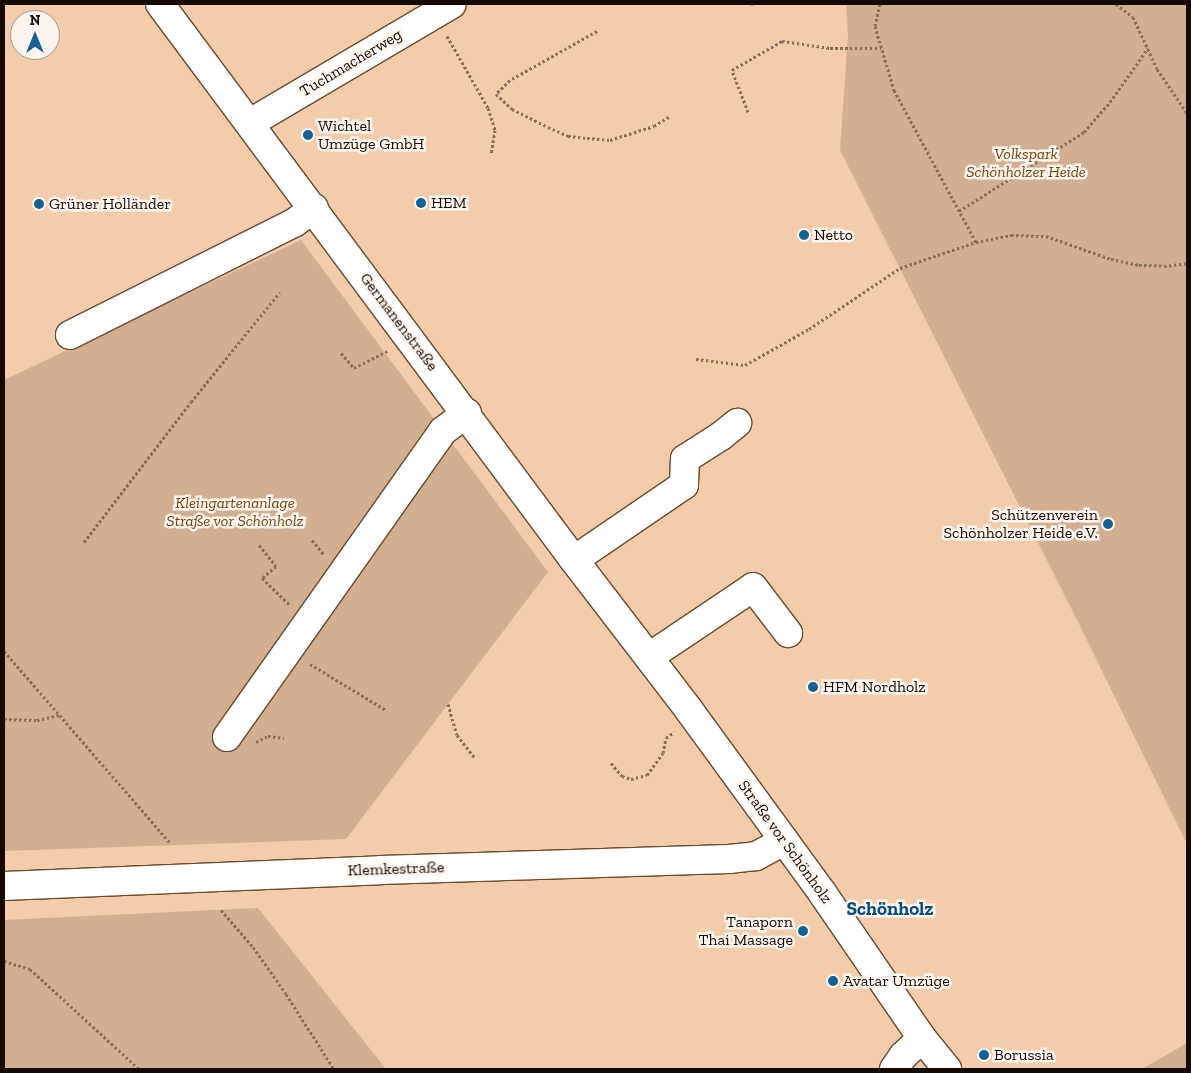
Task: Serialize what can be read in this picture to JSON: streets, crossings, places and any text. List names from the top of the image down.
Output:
{
  "streets": {
    "main road": [
      "Tuchmacherweg",
      "Germanenstraße",
      "Straße vor Schönholz",
      "Klemkestraße"
    ]
  },
  "crossings": [
    ["Tuchmacherweg", "Germanenstraße"],
    ["Germanenstraße", "Straße vor Schönholz"],
    ["Straße vor Schönholz", "Klemkestraße"]
  ],
  "districts": ["Schönholz"],
  "parks": ["Volkspark Schönholzer Heide", "Kleingartenanlage Straße vor Schönholz"],
  "places": [
    "Wichtel Umzüge GmbH",
    "HEM",
    "Grüner Holländer",
    "Netto",
    "Schützenverein Schönholzer Heide e.V.",
    "HFM Nordholz",
    "Tanaporn Thai Massage",
    "Avatar Umzüge",
    "Borussia"
  ],
  "north": "top"
}
